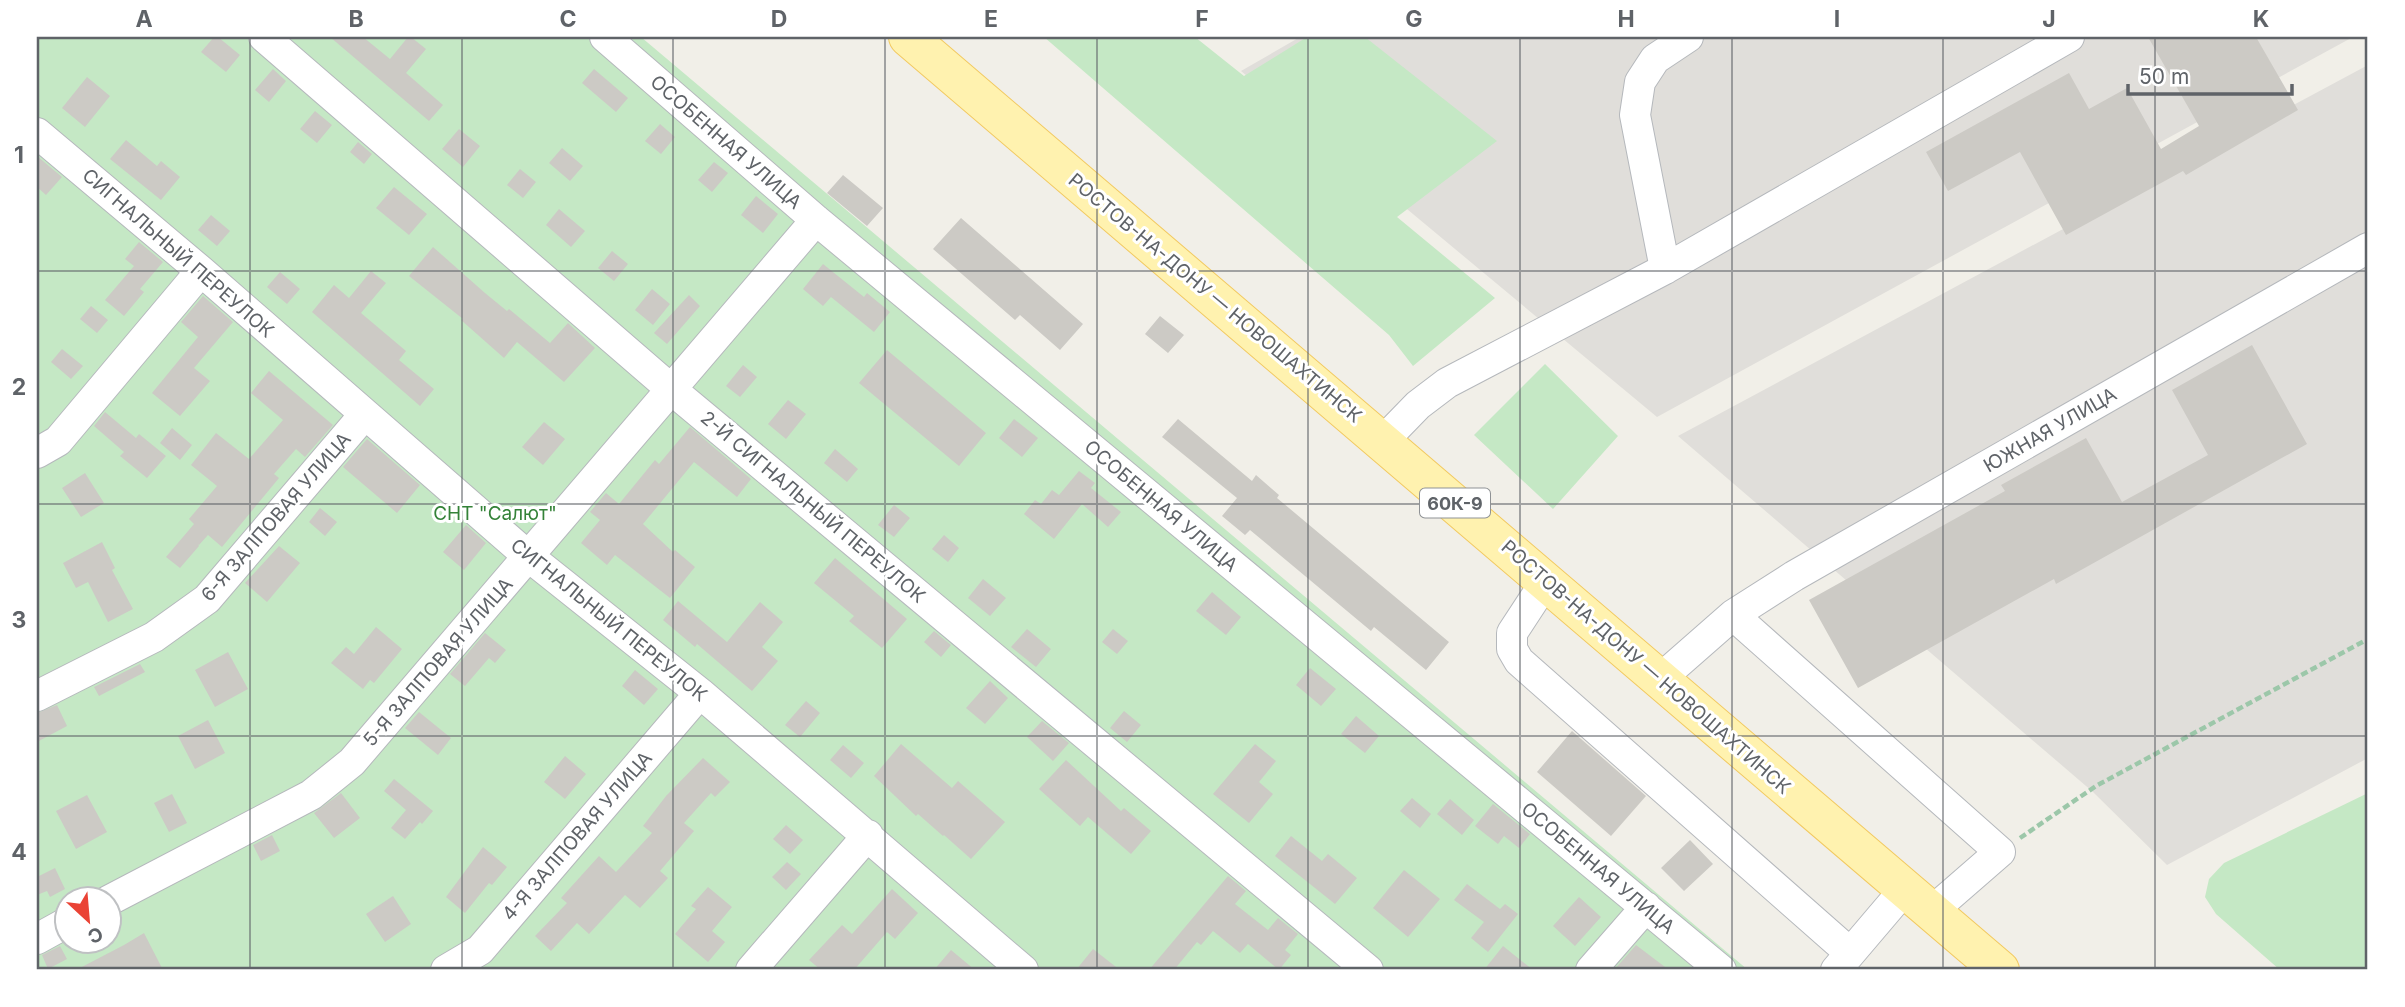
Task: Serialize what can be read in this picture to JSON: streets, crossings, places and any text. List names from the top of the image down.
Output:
{
  "streets": {
    "main road": ["РОСТОВ-НА-ДОНУ — НОВОШАХТИНСК", "60К-9"],
    "street": [
      "ОСОБЕННАЯ УЛИЦА",
      "СИГНАЛЬНЫЙ ПЕРЕУЛОК",
      "ЮЖНАЯ УЛИЦА",
      "2-Й СИГНАЛЬНЫЙ ПЕРЕУЛОК",
      "6-Я ЗАЛПОВАЯ УЛИЦА",
      "5-Я ЗАЛПОВАЯ УЛИЦА",
      "4-Я ЗАЛПОВАЯ УЛИЦА"
    ]
  },
  "crossings": [
    ["ОСОБЕННАЯ УЛИЦА", "5-Я ЗАЛПОВАЯ УЛИЦА"],
    ["СИГНАЛЬНЫЙ ПЕРЕУЛОК", "6-Я ЗАЛПОВАЯ УЛИЦА"],
    ["СИГНАЛЬНЫЙ ПЕРЕУЛОК", "5-Я ЗАЛПОВАЯ УЛИЦА"],
    ["СИГНАЛЬНЫЙ ПЕРЕУЛОК", "4-Я ЗАЛПОВАЯ УЛИЦА"],
    ["РОСТОВ-НА-ДОНУ — НОВОШАХТИНСК", "ЮЖНАЯ УЛИЦА"],
    ["2-Й СИГНАЛЬНЫЙ ПЕРЕУЛОК", "5-Я ЗАЛПОВАЯ УЛИЦА"]
  ],
  "parks": ["СНТ \"Салют\""],
  "scale_bar": "50 m",
  "north": "bottom right",
  "grid": {
    "columns": [
      "A",
      "B",
      "C",
      "D",
      "E",
      "F",
      "G",
      "H",
      "I",
      "J",
      "K"
    ],
    "rows": [
      "1",
      "2",
      "3",
      "4"
    ]
  }
}
